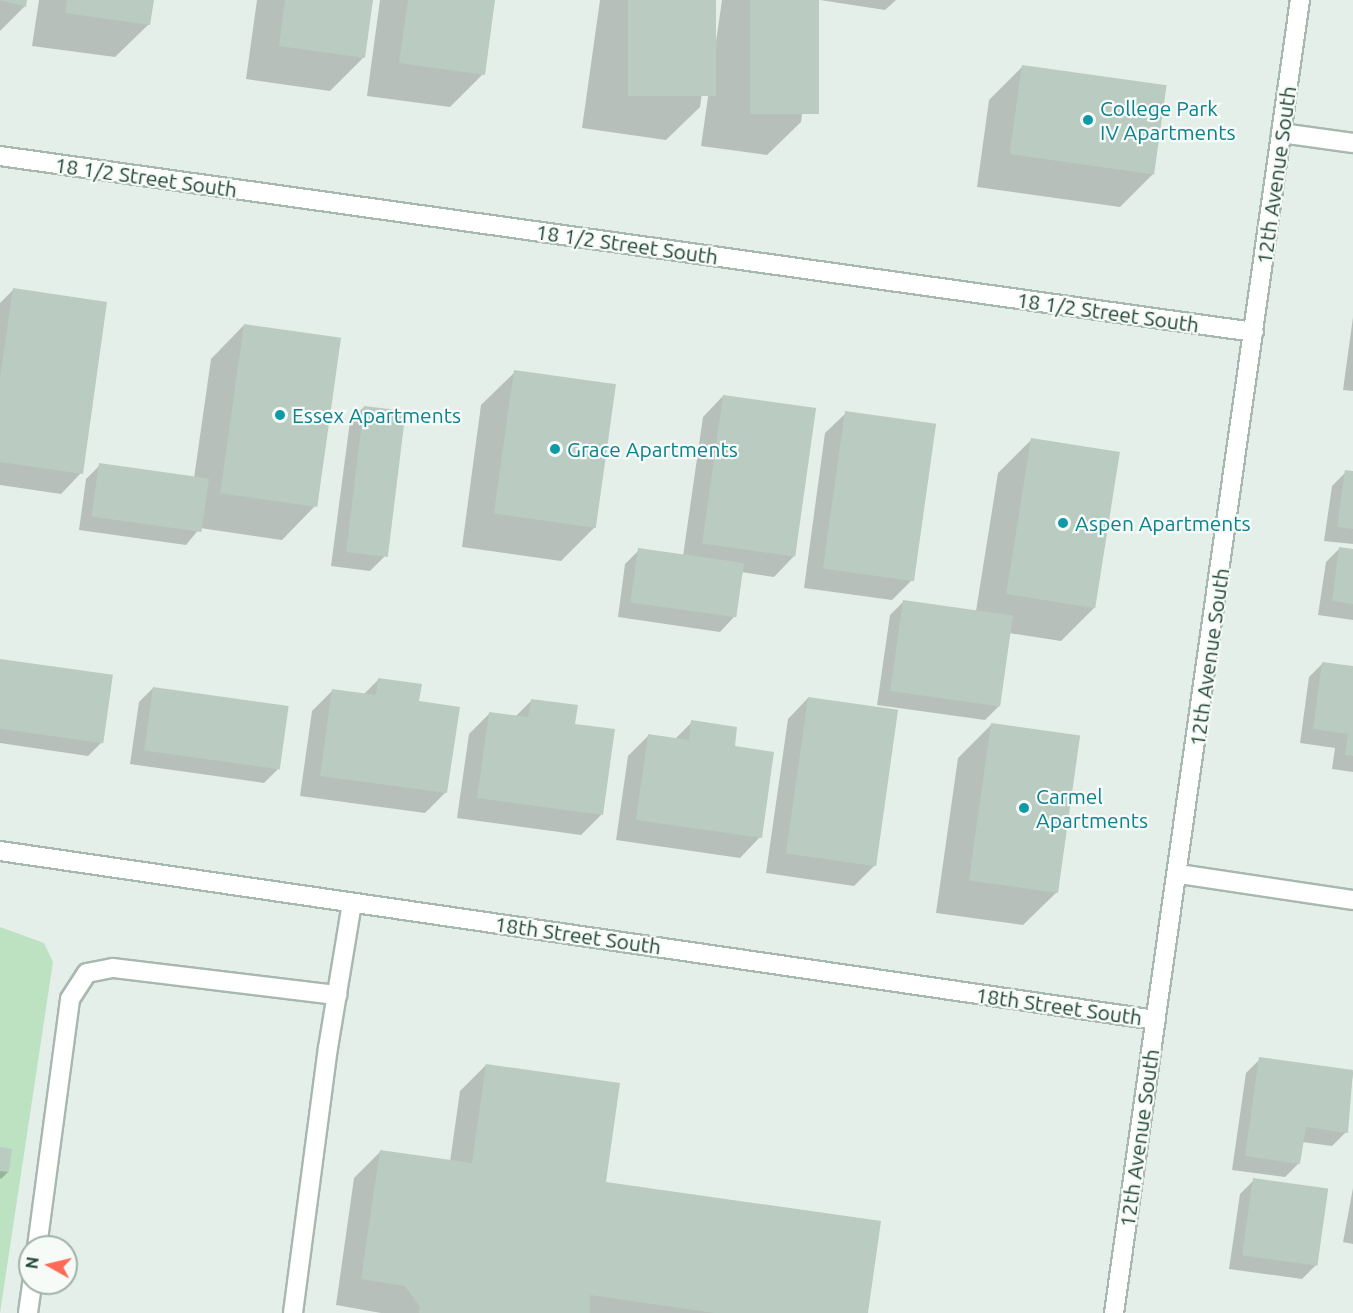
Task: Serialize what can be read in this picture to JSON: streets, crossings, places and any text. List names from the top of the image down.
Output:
{
  "streets": {
    "street": ["12th Avenue South", "18 1/2 Street South", "18th Street South"]
  },
  "crossings": [
    ["12th Avenue South", "18 1/2 Street South"],
    ["12th Avenue South", "18th Street South"]
  ],
  "places": [
    "College Park IV Apartments",
    "Essex Apartments",
    "Grace Apartments",
    "Aspen Apartments",
    "Carmel Apartments"
  ],
  "north": "left"
}
